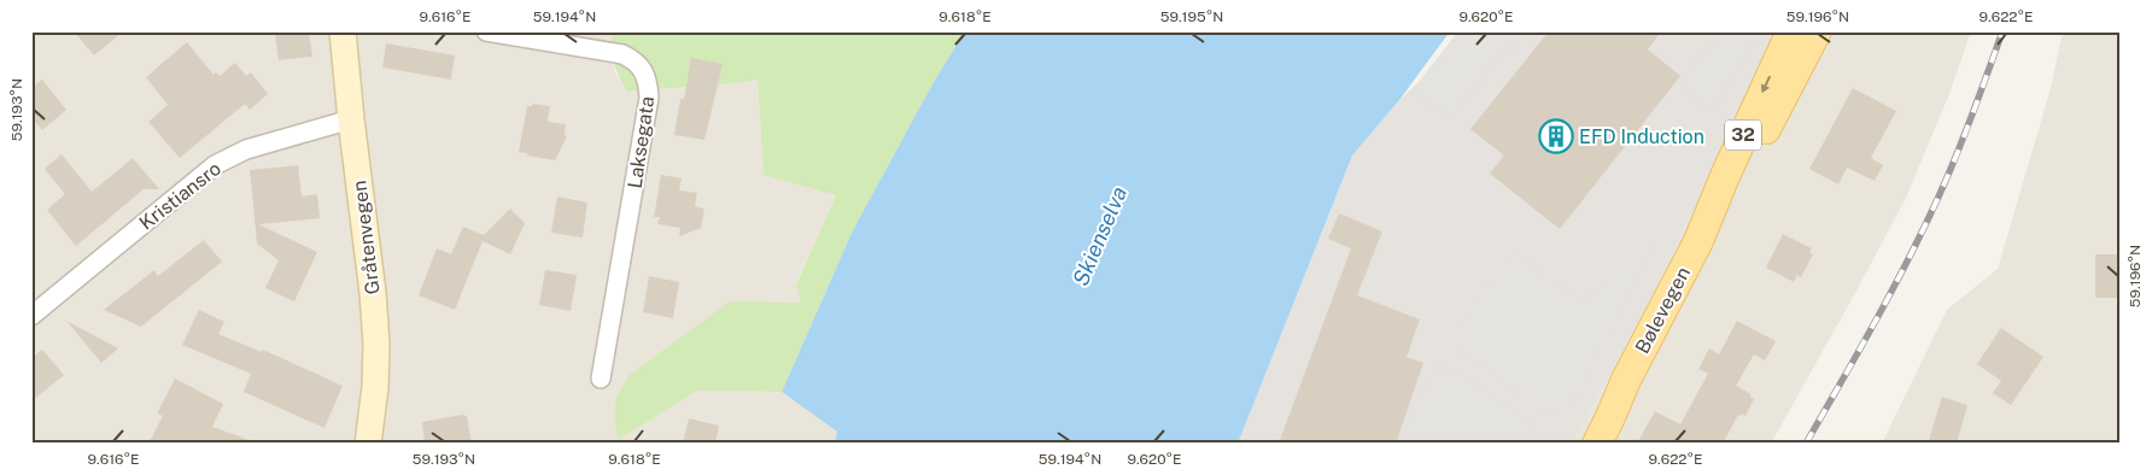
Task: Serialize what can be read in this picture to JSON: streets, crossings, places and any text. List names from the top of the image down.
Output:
{
  "streets": {
    "main road": ["32", "Bølevegen"],
    "street": ["Laksegata", "Kristiansro", "Gråtenvegen"]
  },
  "crossings": [
    ["Kristiansro", "Gråtenvegen"]
  ],
  "water": ["Skienselva"],
  "places": {
    "building": ["EFD Induction"]
  },
  "coordinates": [
    "9.616°E",
    "59.194°N",
    "9.618°E",
    "59.195°N",
    "9.620°E",
    "59.196°N",
    "9.622°E",
    "59.193°N"
  ]
}
